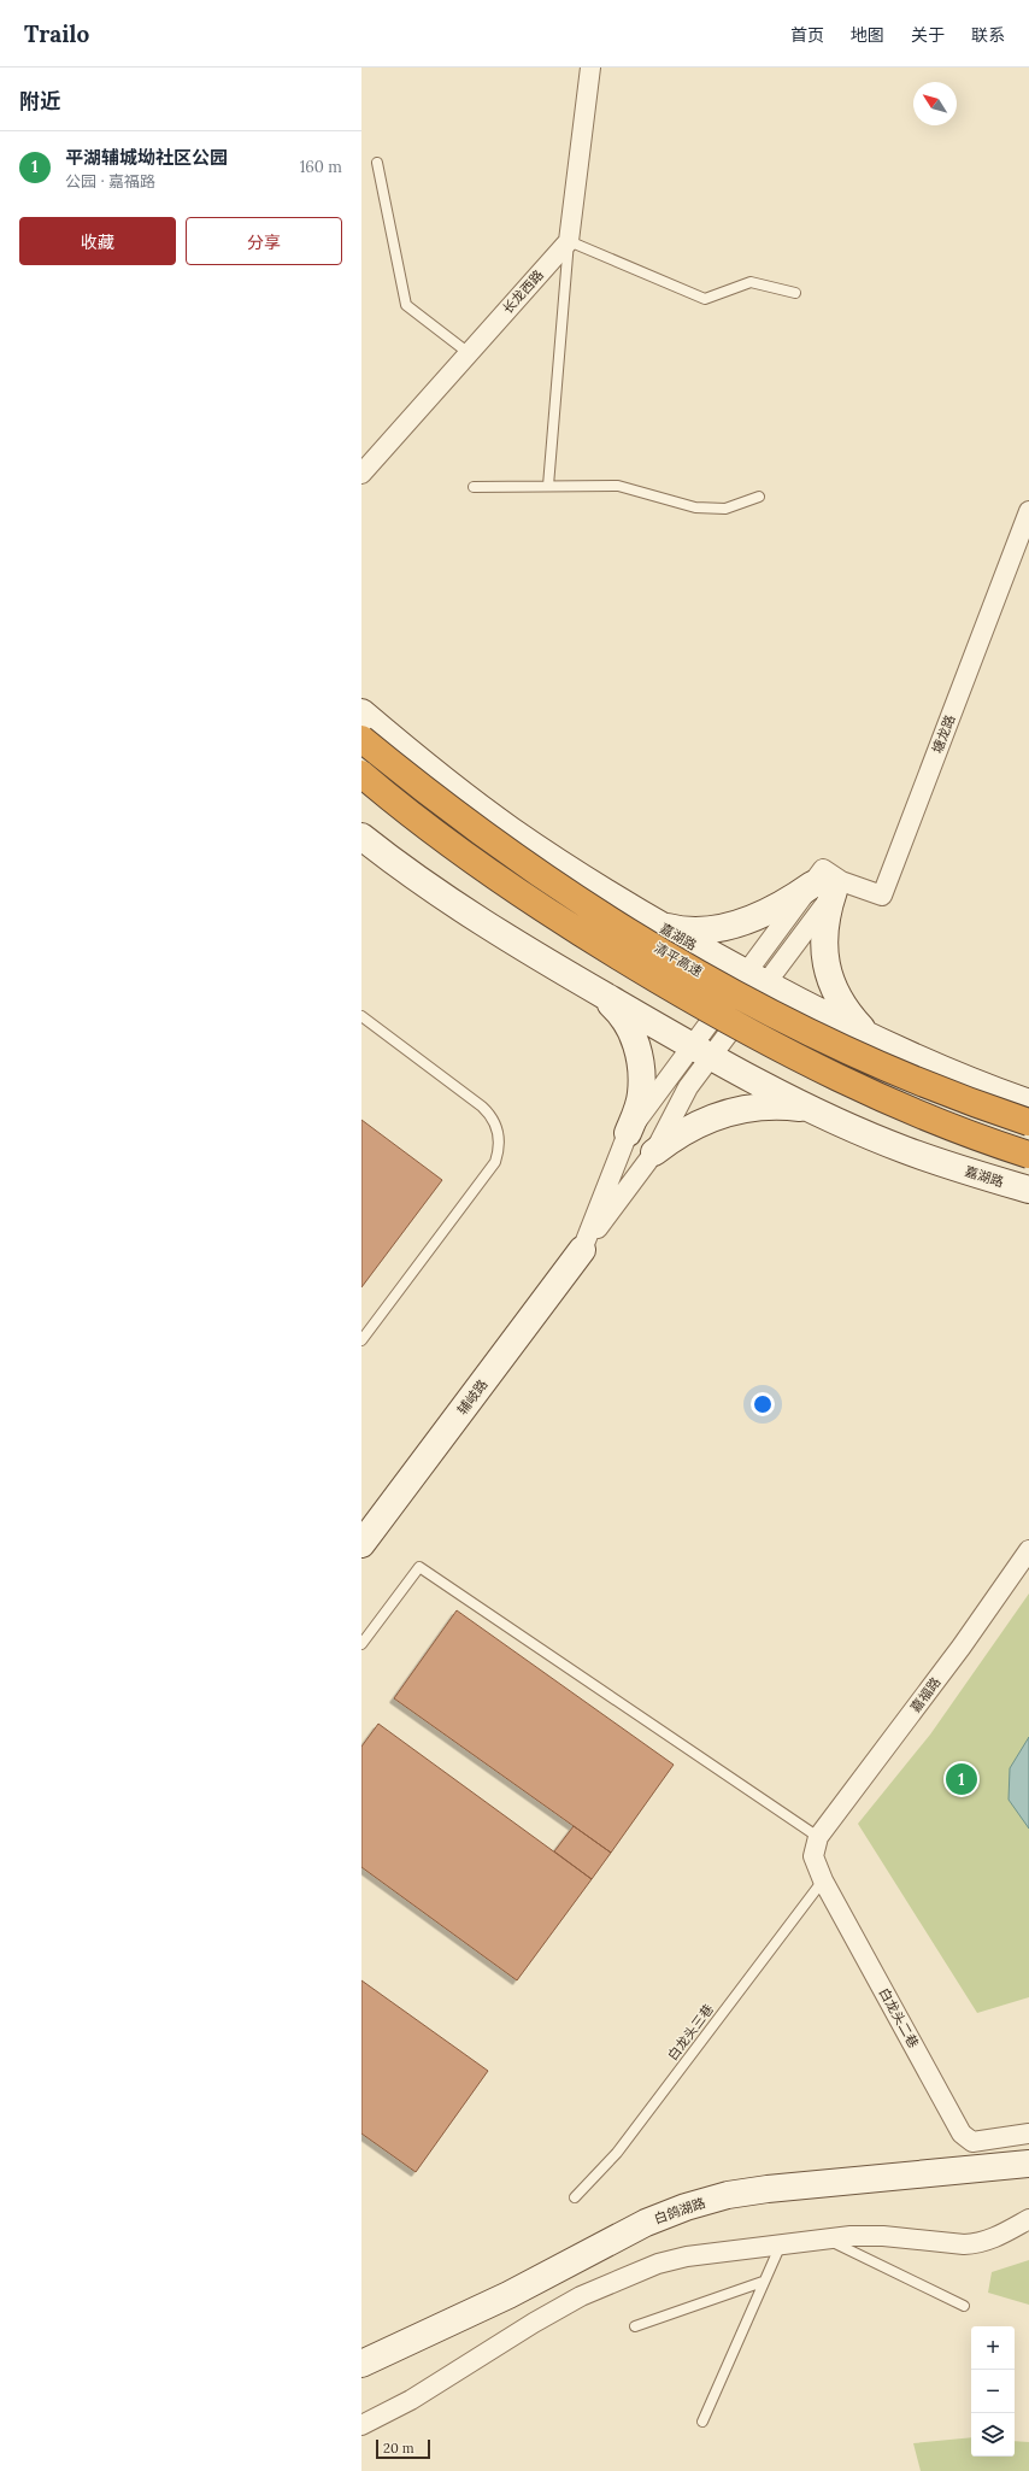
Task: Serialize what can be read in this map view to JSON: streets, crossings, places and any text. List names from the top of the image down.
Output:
{
  "streets": {
    "highway": ["清平高速"],
    "main road": ["嘉湖路", "辅岐路", "白鸽湖路"],
    "street": [
      "长龙西路",
      "塘龙路",
      "嘉福路",
      "白龙头二巷"
    ],
    "lane": ["白龙头三巷"]
  },
  "crossings": [
    ["嘉福路", "白龙头二巷"],
    ["白龙头二巷", "白龙头三巷"]
  ],
  "scale_bar": "20 m",
  "north": "top left",
  "page": {
    "header": "Trailo",
    "nav": [
      "首页",
      "地图",
      "关于",
      "联系"
    ],
    "heading": "附近",
    "list": [
      {
        "mark": "1",
        "name": "平湖辅城坳社区公园",
        "note": "公园 · 嘉福路",
        "value": "160 m"
      }
    ],
    "buttons": ["收藏", "分享"],
    "pins": "1",
    "map_buttons": ["+", "−"],
    "scale": "20 m"
  }
}
